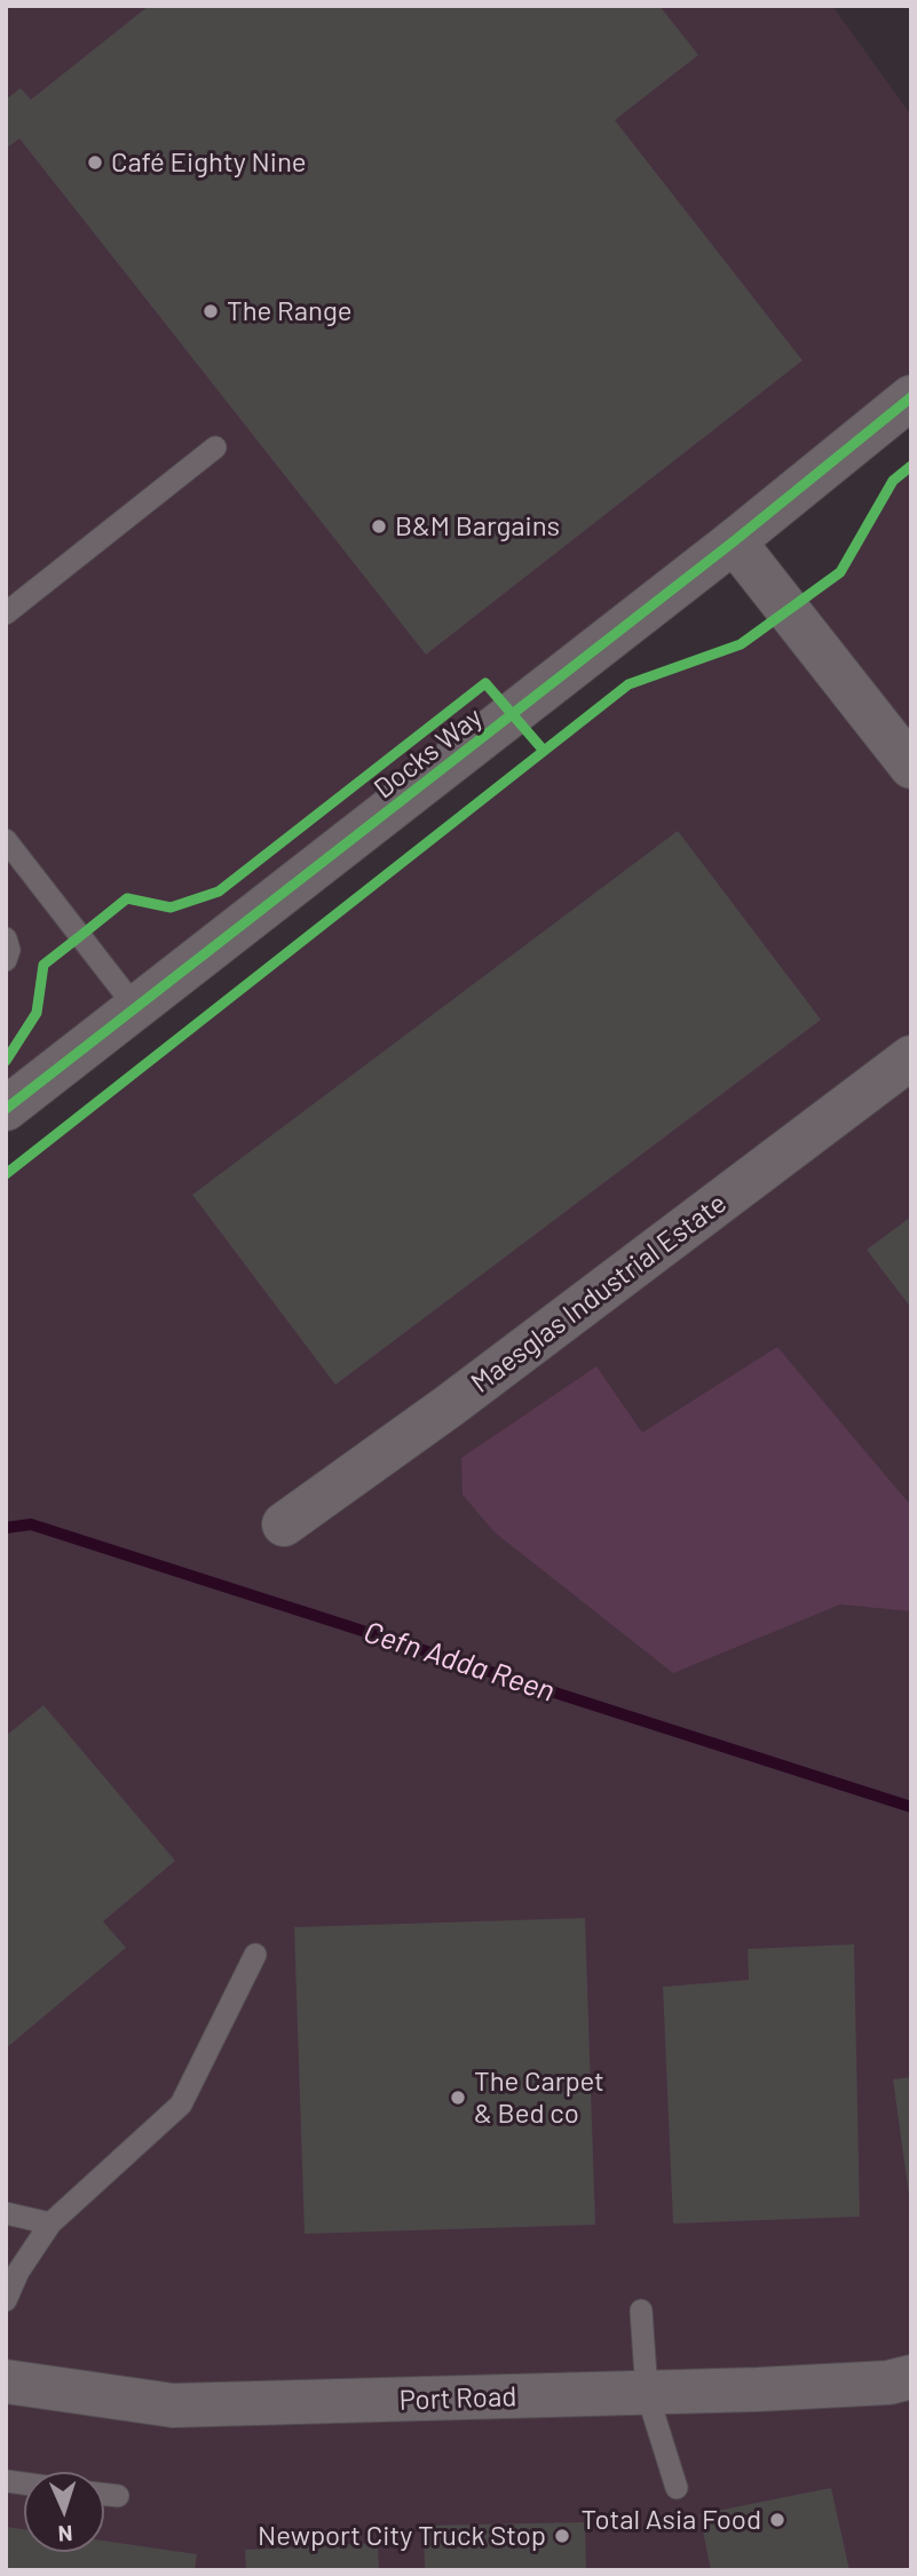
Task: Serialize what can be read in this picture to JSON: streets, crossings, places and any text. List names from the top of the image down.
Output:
{
  "streets": {
    "street": ["Docks Way", "Maesglas Industrial Estate", "Port Road"]
  },
  "water": ["Cefn Adda Reen"],
  "places": [
    "Café Eighty Nine",
    "The Range",
    "B&M Bargains",
    "The Carpet & Bed co",
    "Total Asia Food",
    "Newport City Truck Stop"
  ],
  "north": "bottom"
}
